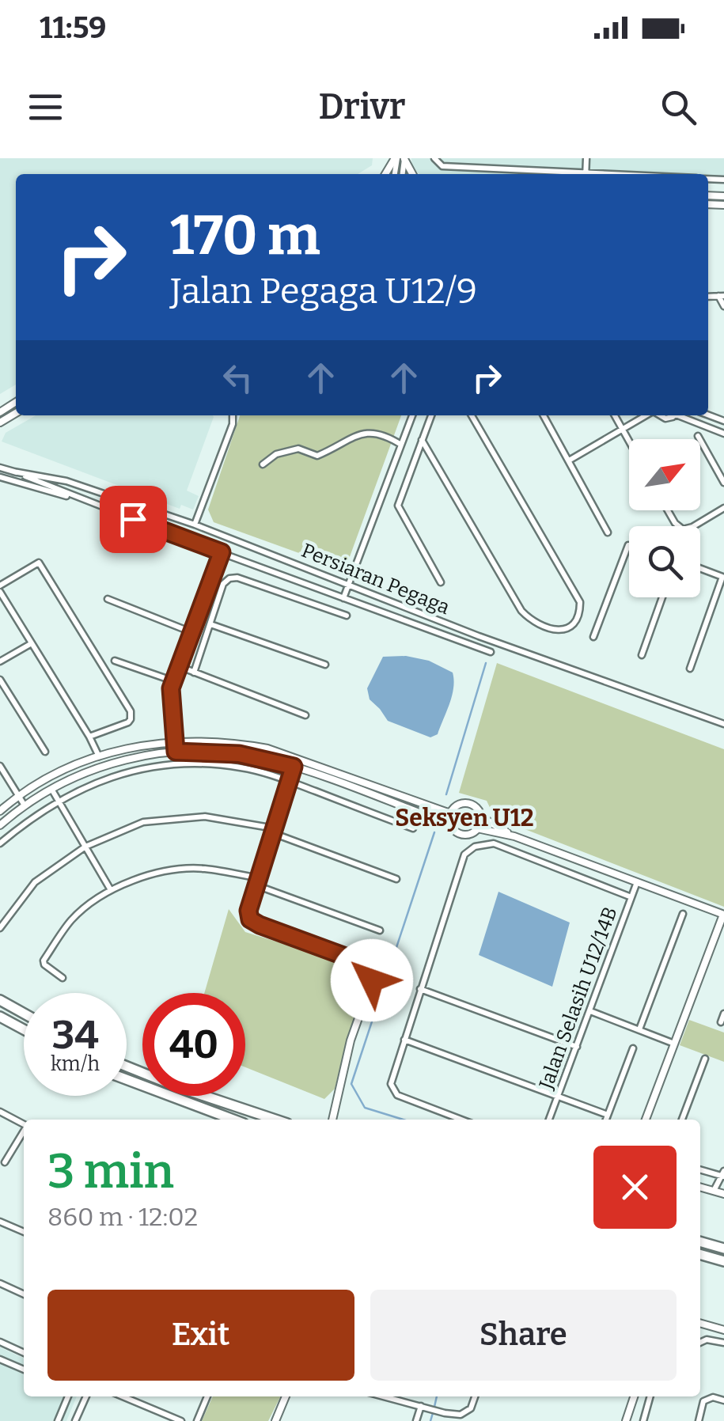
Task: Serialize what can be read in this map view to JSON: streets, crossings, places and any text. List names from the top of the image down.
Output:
{
  "streets": {
    "street": ["Persiaran Pegaga", "Jalan Selasih U12/14B"]
  },
  "districts": ["Seksyen U12"],
  "north": "top right",
  "page": {
    "status": "11:59",
    "header": "Drivr",
    "turn": ["170 m", "Jalan Pegaga U12/9"],
    "speed": "34 km/h",
    "limit": "40",
    "heading": ["3 min", "860 m · 12:02"],
    "buttons": ["Exit", "Share"]
  }
}
